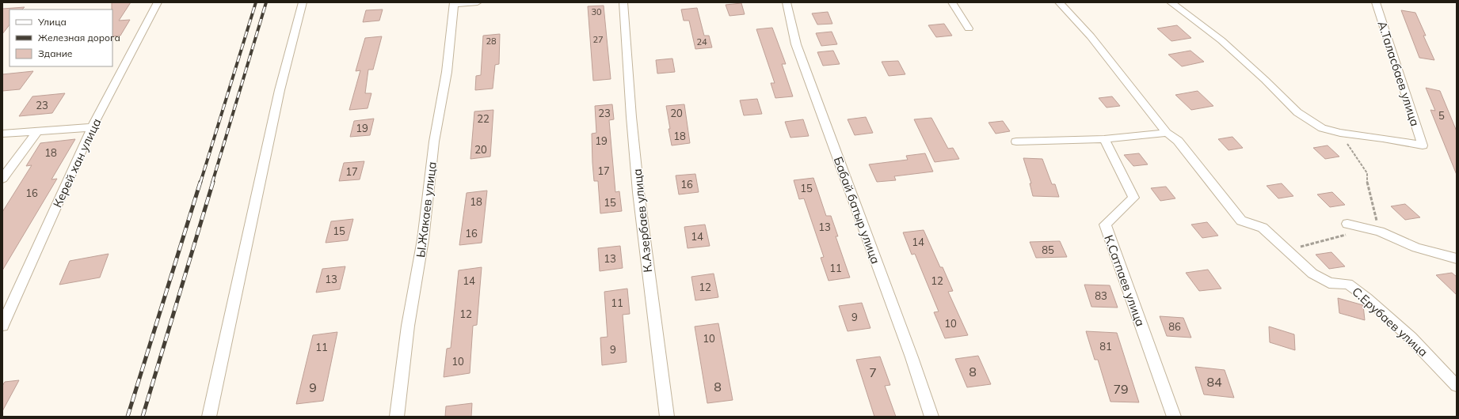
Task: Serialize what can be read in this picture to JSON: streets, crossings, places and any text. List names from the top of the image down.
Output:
{
  "streets": {
    "street": [
      "А.Таласбаев улица",
      "Керей хан улица",
      "Ы.Жакаев улица",
      "Бабай батыр улица",
      "К.Азербаев улица",
      "К.Сатпаев улица",
      "С.Ерубаев улица"
    ]
  },
  "house_numbers": [
    "30",
    "27",
    "28",
    "24",
    "23",
    "23",
    "20",
    "5",
    "22",
    "19",
    "18",
    "19",
    "20",
    "18",
    "17",
    "17",
    "16",
    "15",
    "16",
    "18",
    "15",
    "13",
    "15",
    "16",
    "14",
    "14",
    "85",
    "13",
    "11",
    "13",
    "14",
    "12",
    "12",
    "83",
    "11",
    "12",
    "9",
    "10",
    "86",
    "10",
    "81",
    "11",
    "9",
    "10",
    "8",
    "7",
    "84",
    "8",
    "9",
    "79"
  ],
  "legend": ["Улица", "Железная дорога", "Здание"]
}
